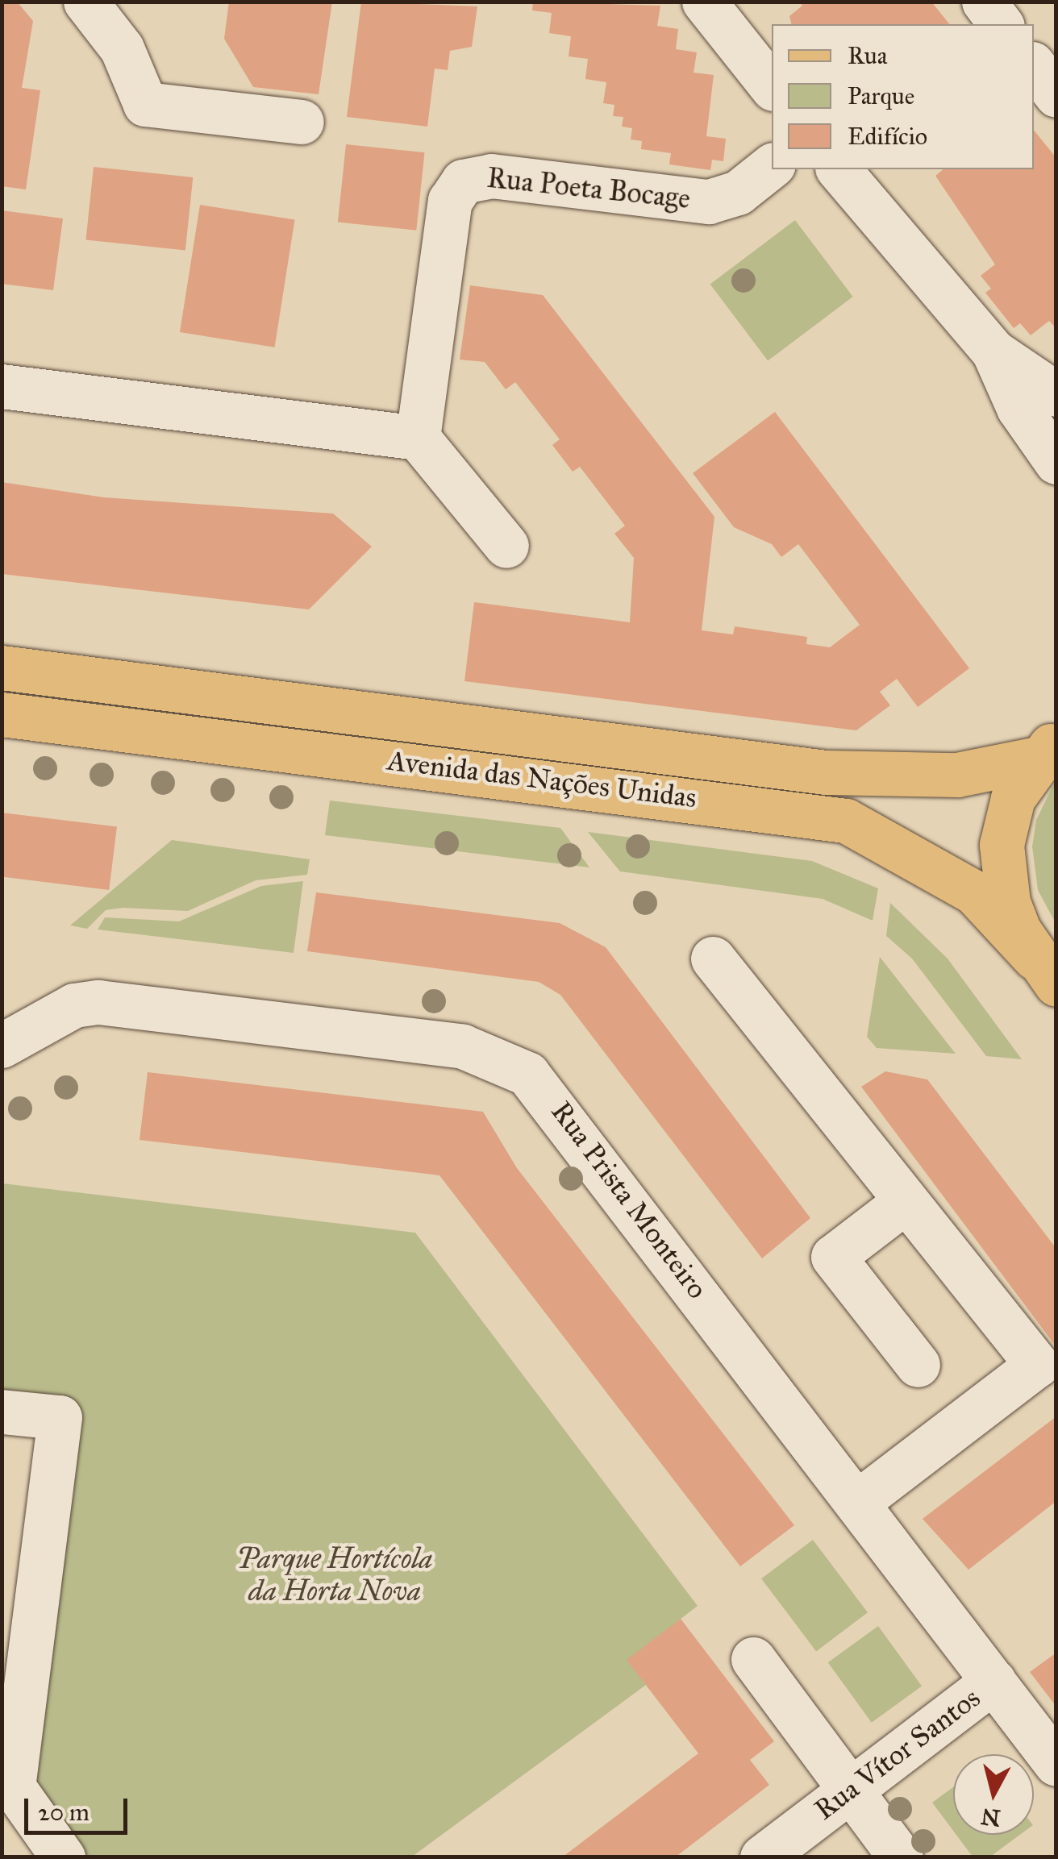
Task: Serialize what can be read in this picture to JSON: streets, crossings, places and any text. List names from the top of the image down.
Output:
{
  "streets": {
    "main road": ["Avenida das Nações Unidas"],
    "street": ["Rua Poeta Bocage", "Rua Prista Monteiro", "Rua Vítor Santos"]
  },
  "crossings": [
    ["Rua Prista Monteiro", "Rua Vítor Santos"]
  ],
  "parks": ["Parque Hortícola da Horta Nova"],
  "legend": ["Rua", "Parque", "Edifício"],
  "scale_bar": "20 m",
  "north": "bottom"
}
